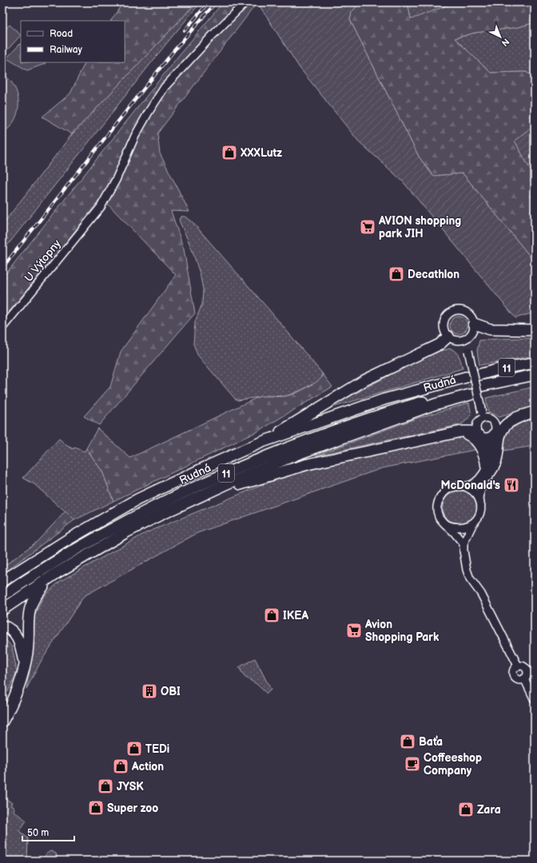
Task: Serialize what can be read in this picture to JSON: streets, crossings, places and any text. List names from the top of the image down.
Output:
{
  "streets": {
    "highway": ["11", "Rudná"],
    "street": ["U Výtopny"]
  },
  "places": {
    "shop": [
      "XXXLutz",
      "Decathlon",
      "IKEA",
      "Baťa",
      "TEDi",
      "Action",
      "JYSK",
      "Super zoo",
      "Zara"
    ],
    "supermarket": ["AVION shopping park JIH", "Avion Shopping Park"],
    "restaurant": ["McDonald's"],
    "building": ["OBI"],
    "cafe": ["Coffeeshop Company"]
  },
  "legend": ["Road", "Railway"],
  "scale_bar": "50 m",
  "north": "bottom right"
}
